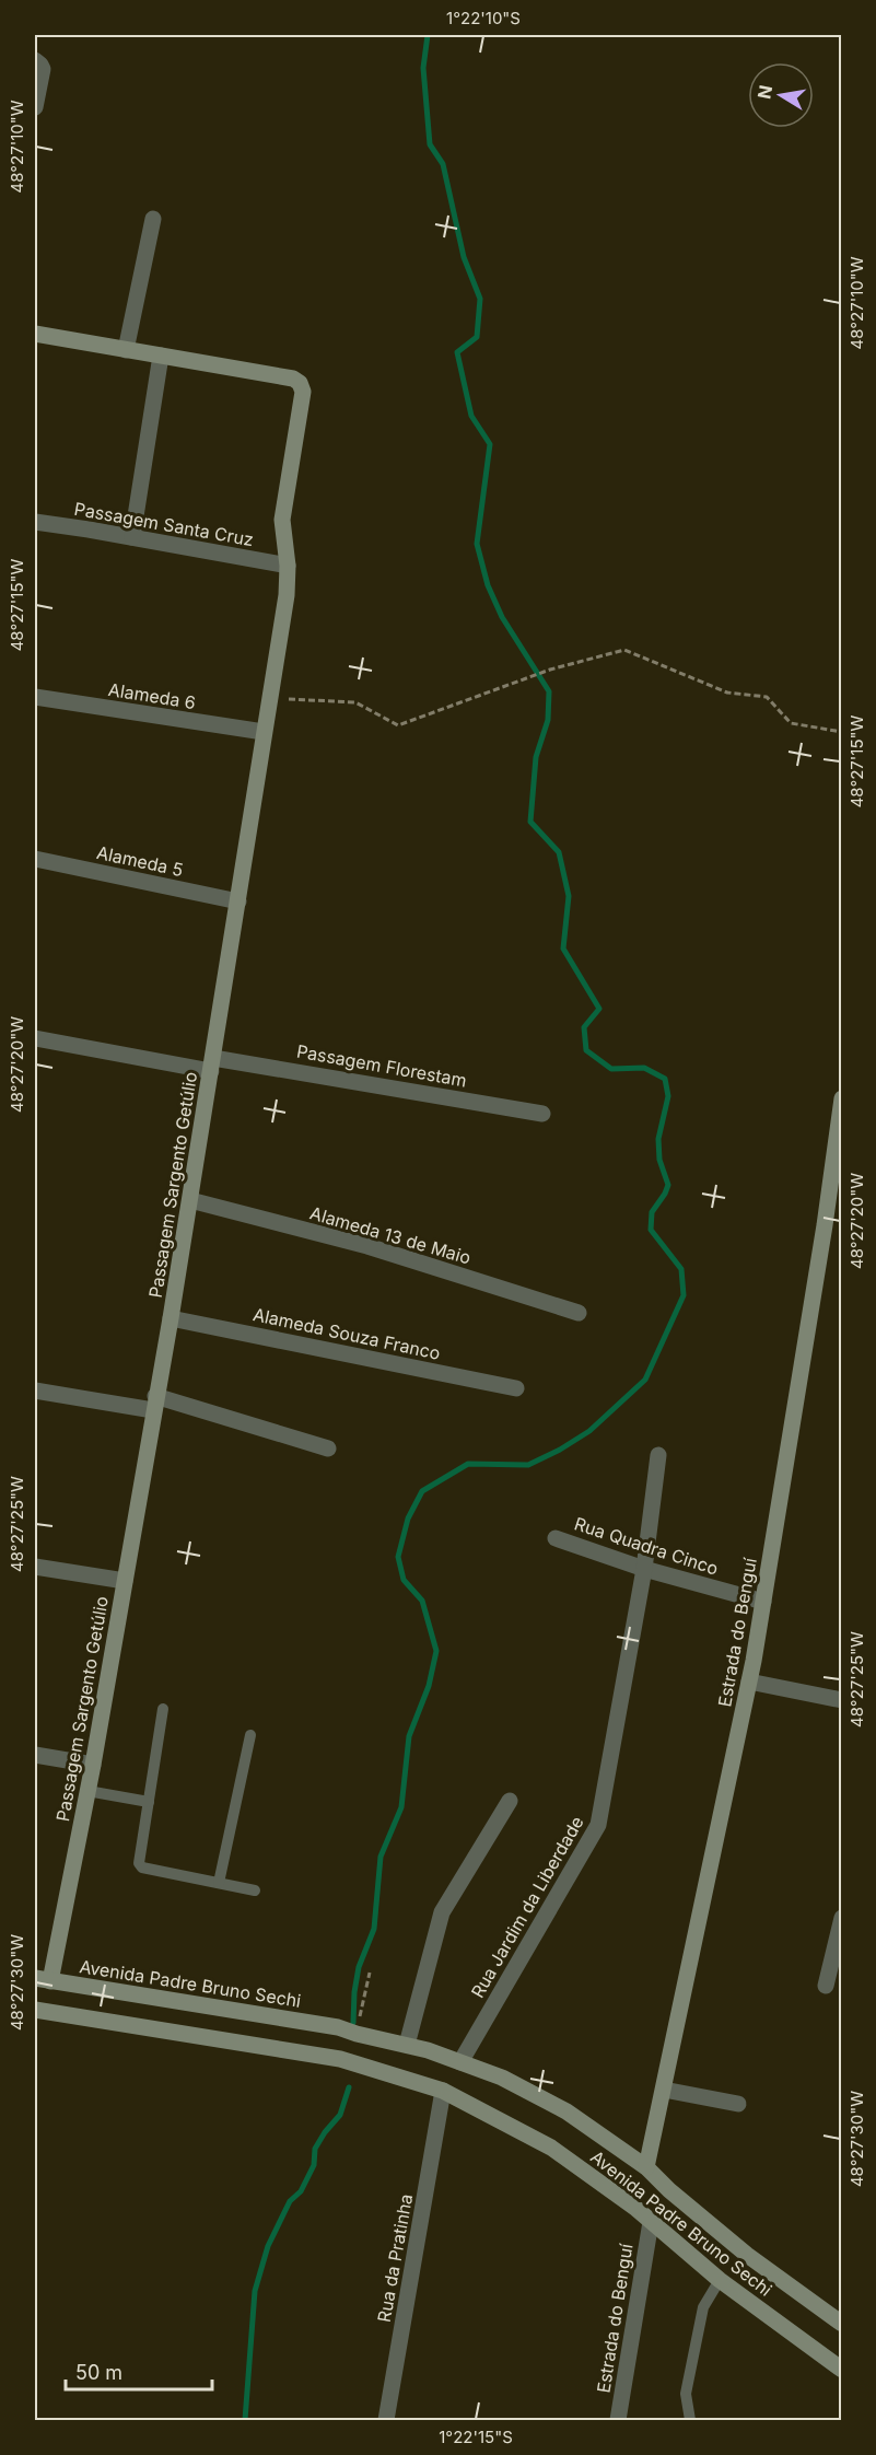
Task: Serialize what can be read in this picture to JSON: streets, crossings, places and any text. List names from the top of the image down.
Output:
{
  "streets": {
    "street": [
      "Passagem Santa Cruz",
      "Alameda 6",
      "Alameda 5",
      "Passagem Florestam",
      "Passagem Sargento Getúlio",
      "Alameda 13 de Maio",
      "Alameda Souza Franco",
      "Rua Quadra Cinco",
      "Estrada do Benguí",
      "Rua Jardim da Liberdade",
      "Avenida Padre Bruno Sechi",
      "Rua da Pratinha"
    ]
  },
  "crossings": [
    ["Passagem Santa Cruz", "Passagem Sargento Getúlio"],
    ["Alameda 6", "Passagem Sargento Getúlio"],
    ["Alameda 5", "Passagem Sargento Getúlio"],
    ["Passagem Florestam", "Passagem Sargento Getúlio"],
    ["Passagem Sargento Getúlio", "Alameda 13 de Maio"],
    ["Passagem Sargento Getúlio", "Alameda Souza Franco"],
    ["Passagem Sargento Getúlio", "Avenida Padre Bruno Sechi"],
    ["Rua Quadra Cinco", "Estrada do Benguí"],
    ["Rua Quadra Cinco", "Rua Jardim da Liberdade"],
    ["Estrada do Benguí", "Avenida Padre Bruno Sechi"],
    ["Rua Jardim da Liberdade", "Avenida Padre Bruno Sechi"],
    ["Avenida Padre Bruno Sechi", "Rua da Pratinha"]
  ],
  "scale_bar": "50 m",
  "north": "left",
  "coordinates": [
    "1°22'10\"S",
    "48°27'10\"W",
    "48°27'15\"W",
    "48°27'20\"W",
    "48°27'25\"W",
    "48°27'30\"W",
    "1°22'15\"S"
  ]
}
